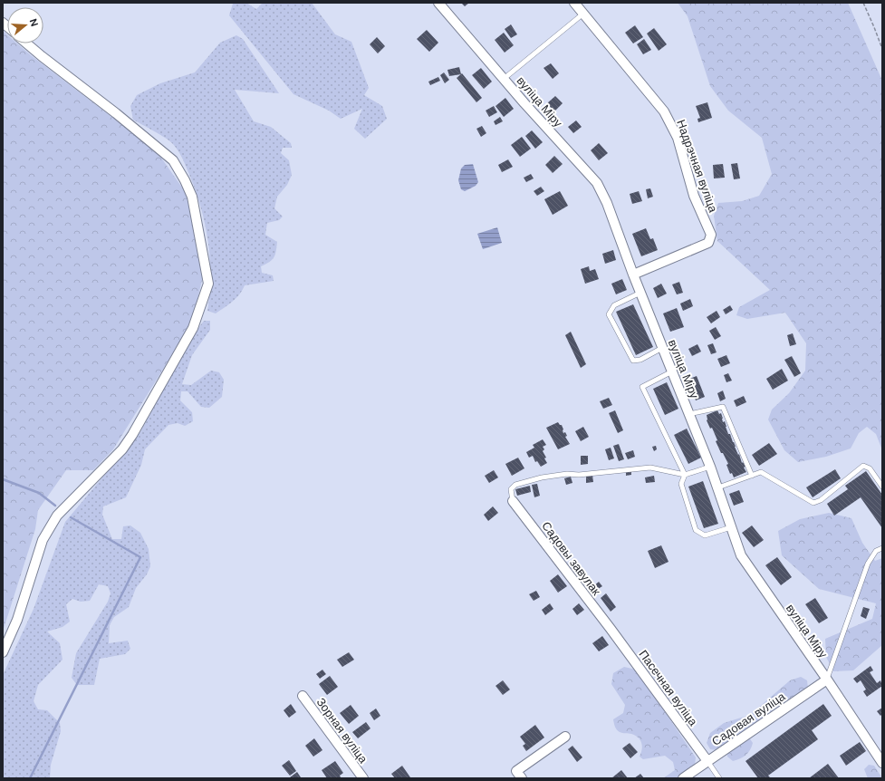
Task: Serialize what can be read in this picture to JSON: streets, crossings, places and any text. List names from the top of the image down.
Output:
{
  "streets": {
    "street": [
      "вуліца Міру",
      "Надрэчная вуліца",
      "Садовы завулак",
      "Пасечная вуліца",
      "Садовая вуліца",
      "Зорная вуліца"
    ]
  },
  "crossings": [
    ["вуліца Міру", "Надрэчная вуліца"],
    ["вуліца Міру", "Садовая вуліца"],
    ["Садовы завулак", "Пасечная вуліца"],
    ["Пасечная вуліца", "Садовая вуліца"]
  ],
  "north": "right"
}
